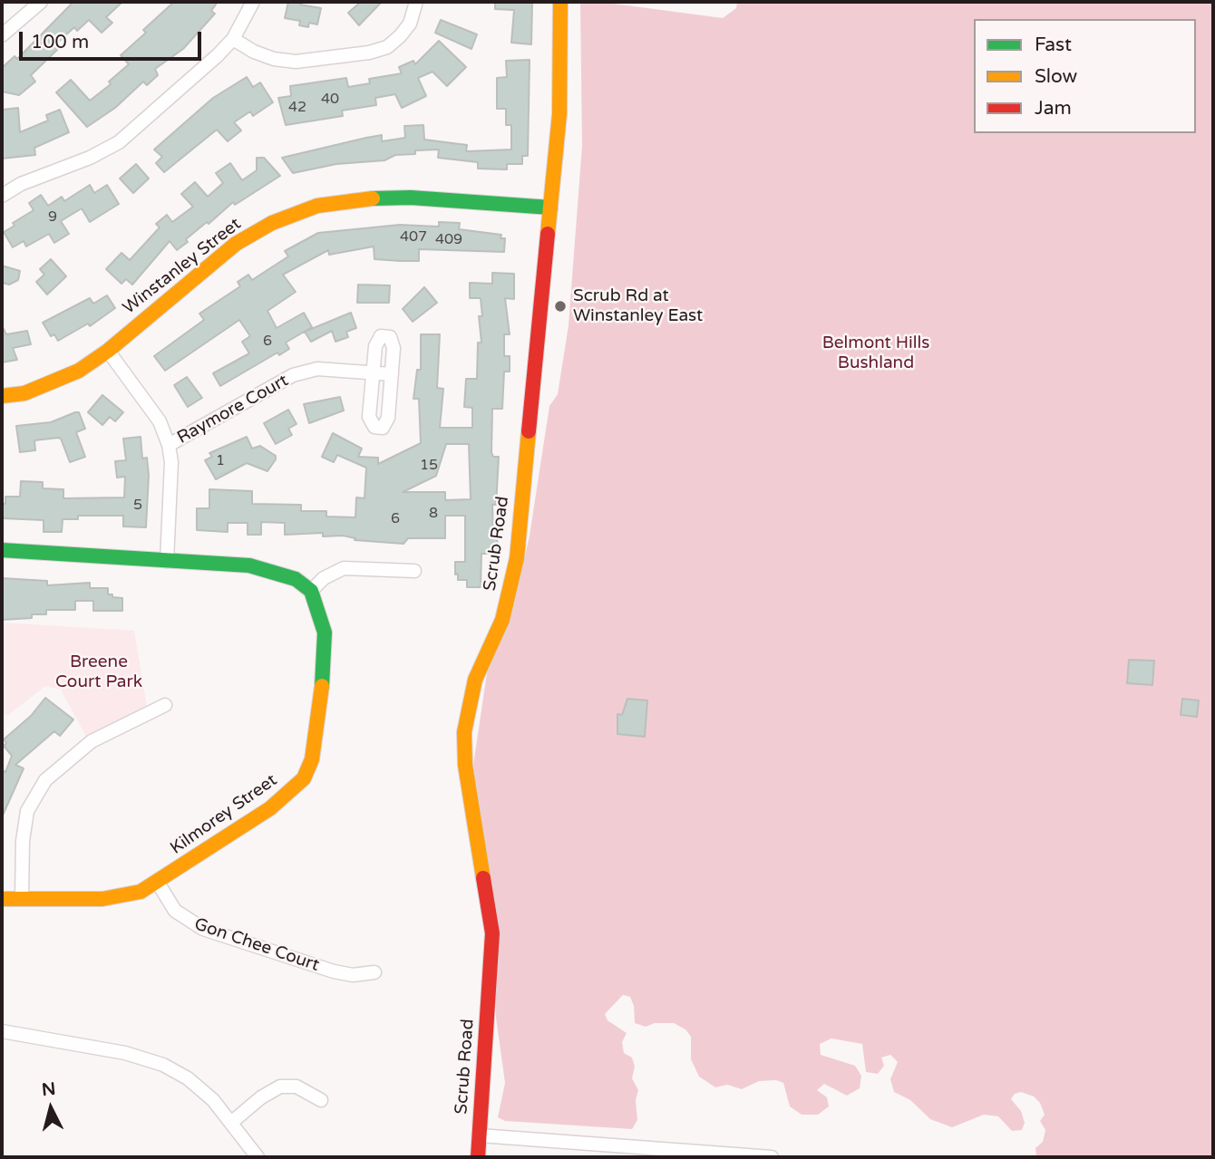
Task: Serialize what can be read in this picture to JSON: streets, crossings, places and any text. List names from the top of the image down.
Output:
{
  "streets": {
    "street": [
      "Winstanley Street",
      "Raymore Court",
      "Scrub Road",
      "Kilmorey Street",
      "Gon Chee Court"
    ]
  },
  "crossings": [
    ["Winstanley Street", "Scrub Road"],
    ["Kilmorey Street", "Gon Chee Court"]
  ],
  "parks": ["Belmont Hills Bushland", "Breene Court Park"],
  "places": ["Scrub Rd at Winstanley East"],
  "house_numbers": [
    "40",
    "42",
    "9",
    "407",
    "409",
    "6",
    "1",
    "15",
    "5",
    "8",
    "6"
  ],
  "legend": ["Fast", "Slow", "Jam"],
  "scale_bar": "100 m",
  "north": "top"
}
